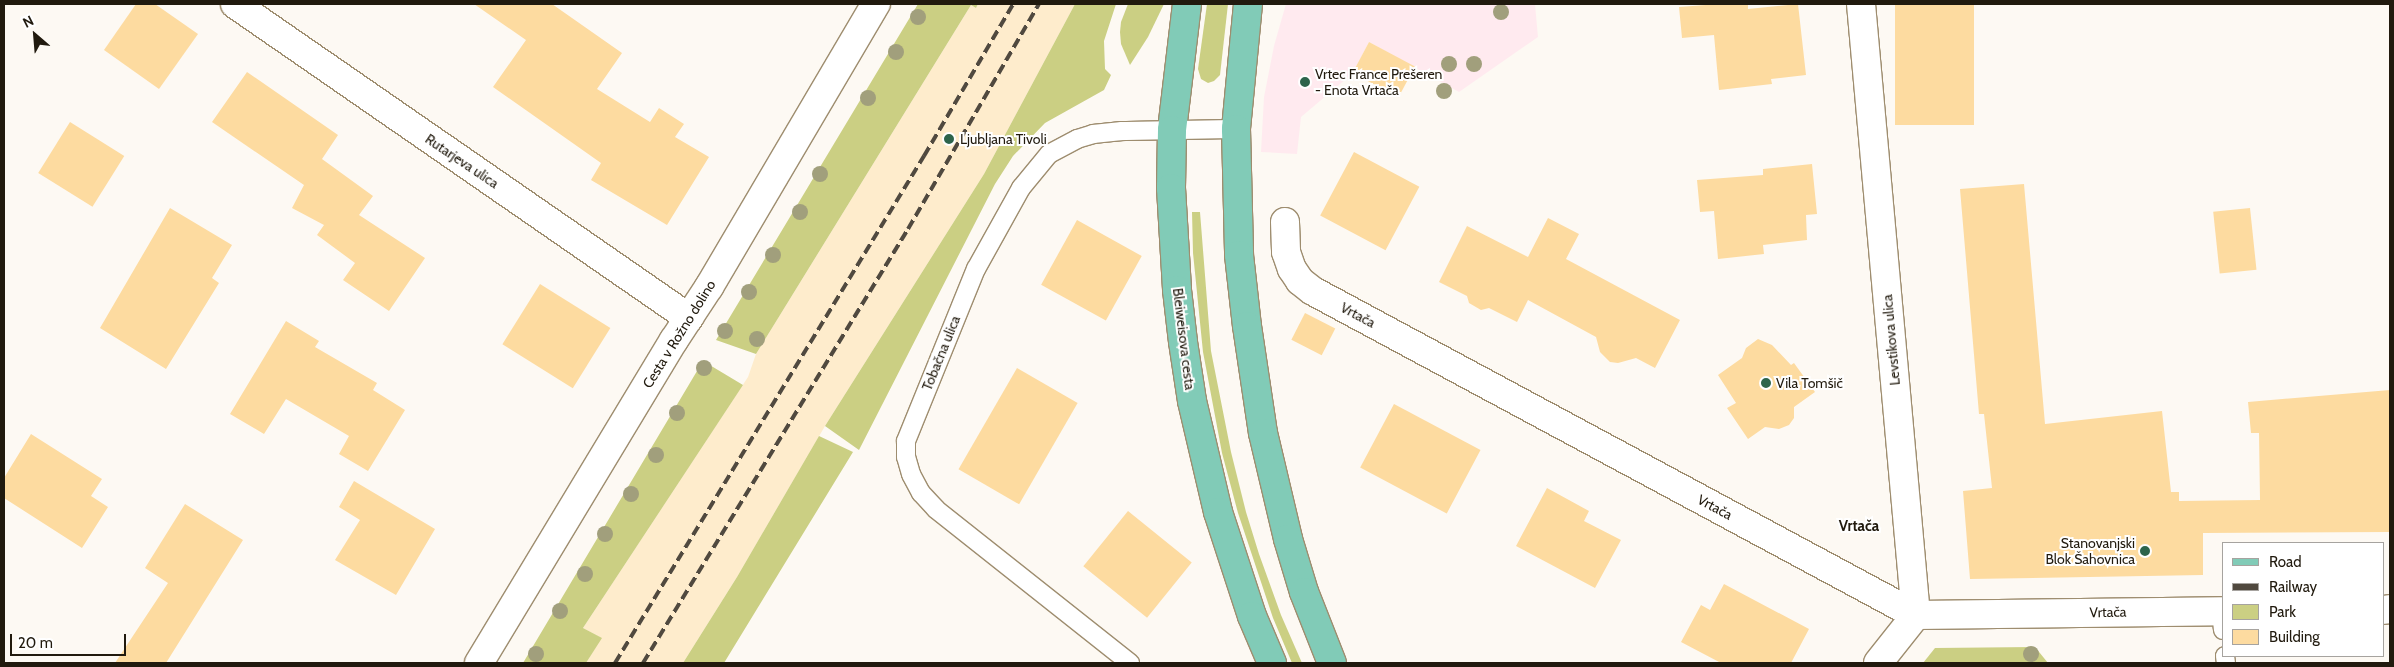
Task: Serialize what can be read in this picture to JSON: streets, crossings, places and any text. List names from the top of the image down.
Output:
{
  "streets": {
    "main road": ["Bleiweisova cesta"],
    "street": [
      "Rutarjeva ulica",
      "Vrtača",
      "Cesta v Rožno dolino",
      "Levstikova ulica"
    ],
    "lane": ["Tobačna ulica"]
  },
  "crossings": [
    ["Rutarjeva ulica", "Cesta v Rožno dolino"],
    ["Vrtača", "Levstikova ulica"],
    ["Bleiweisova cesta", "Tobačna ulica"]
  ],
  "districts": ["Vrtača"],
  "places": [
    "Vrtec France Prešeren - Enota Vrtača",
    "Ljubljana Tivoli",
    "Vila Tomšič",
    "Stanovanjski Blok Šahovnica"
  ],
  "legend": [
    "Road",
    "Railway",
    "Park",
    "Building"
  ],
  "scale_bar": "20 m",
  "north": "top left"
}
